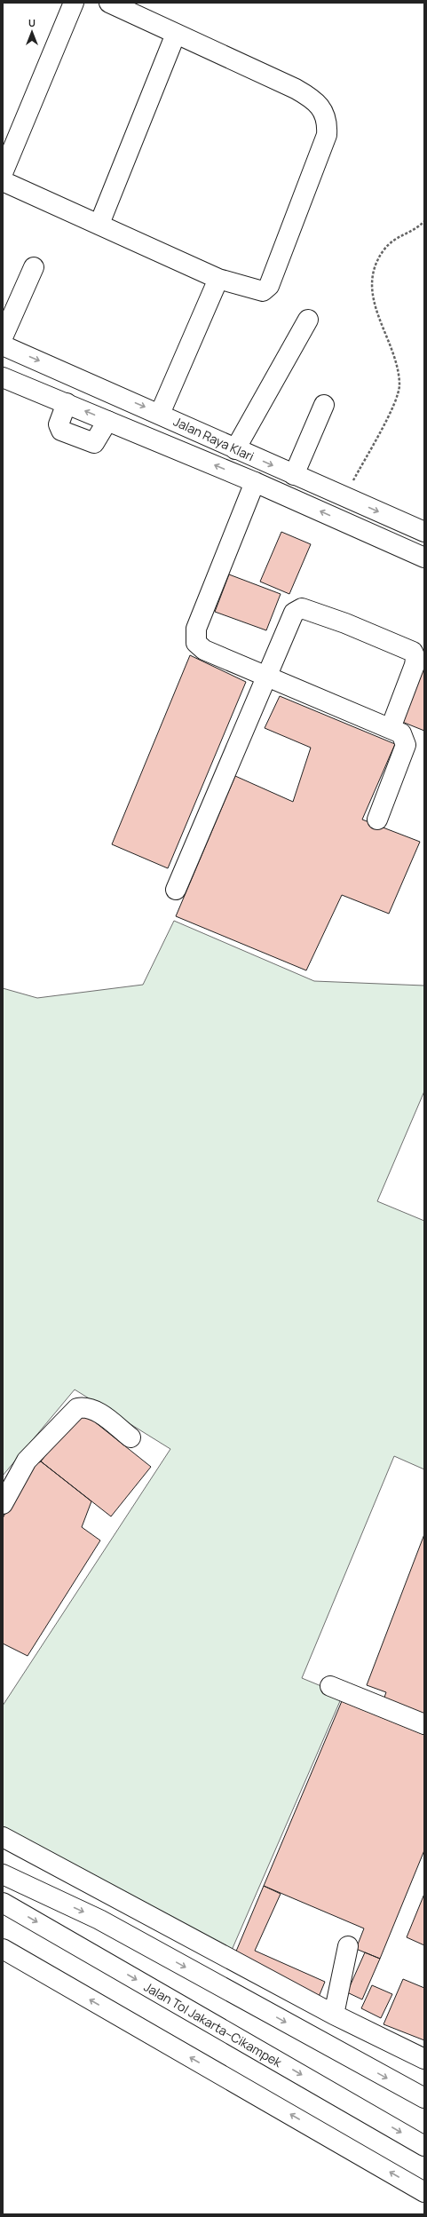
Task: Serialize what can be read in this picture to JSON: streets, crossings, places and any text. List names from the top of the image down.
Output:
{
  "streets": {
    "main road": ["Jalan Raya Klari", "Jalan Tol Jakarta–Cikampek"]
  },
  "north": "top"
}
